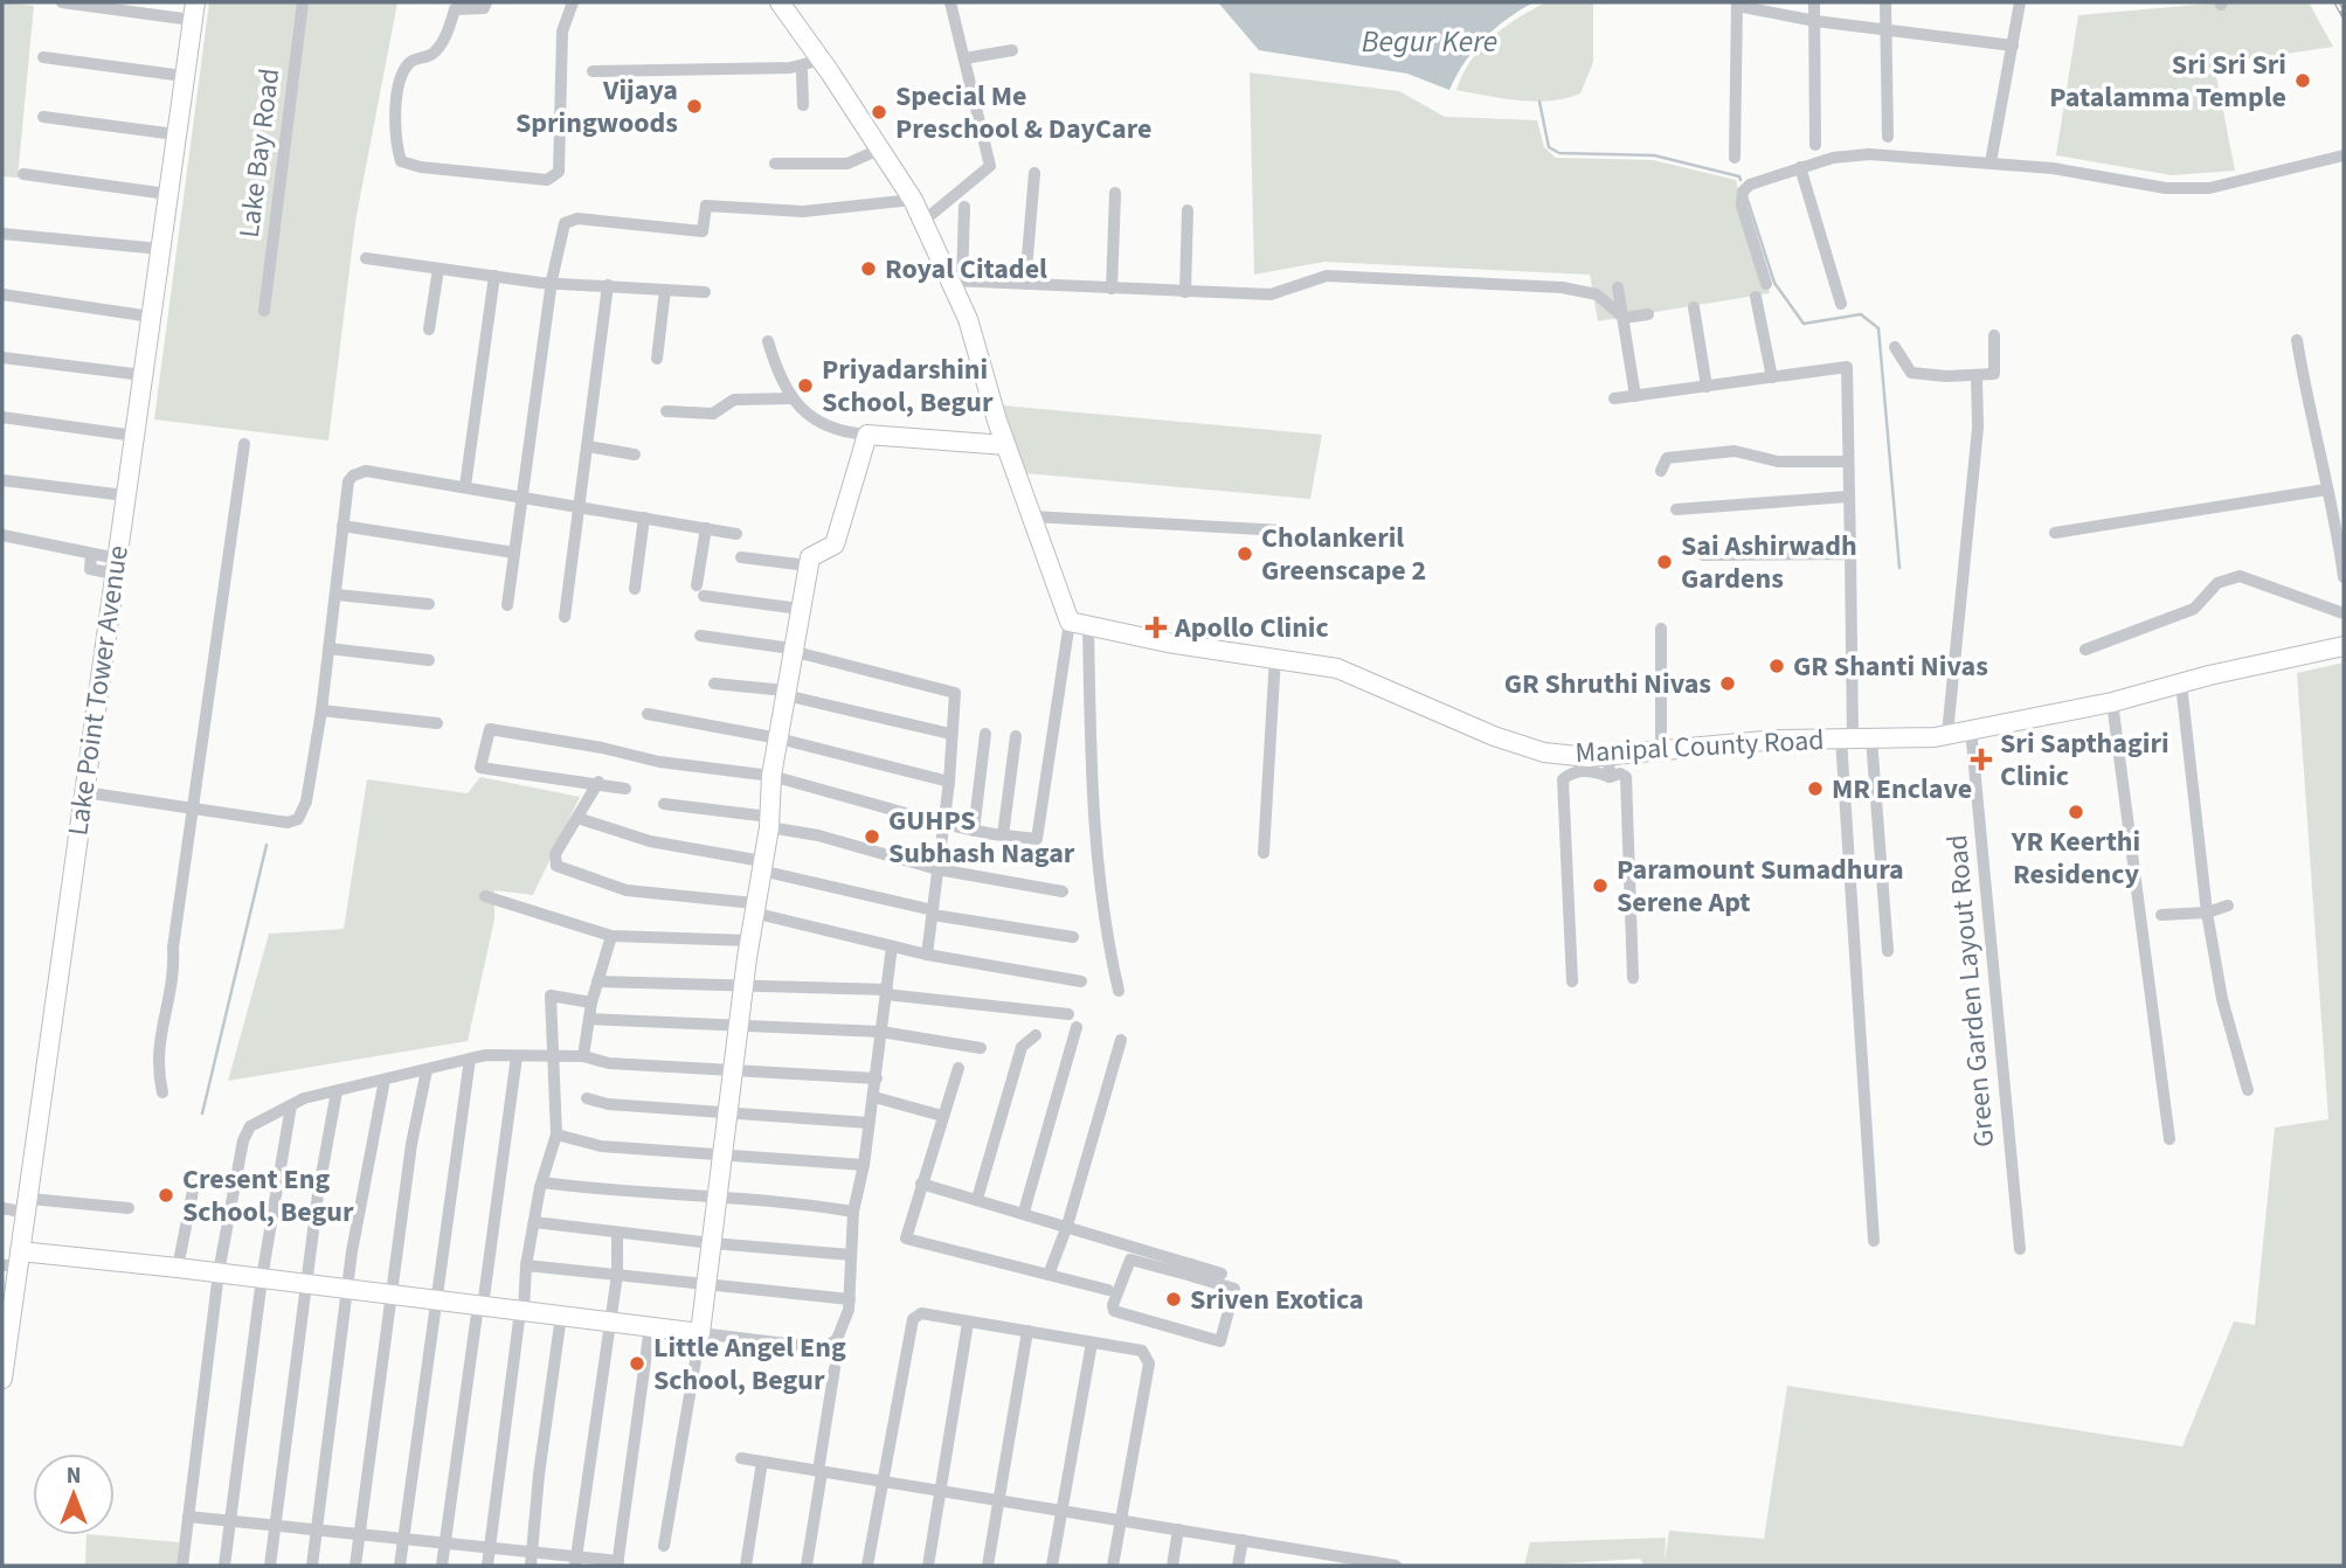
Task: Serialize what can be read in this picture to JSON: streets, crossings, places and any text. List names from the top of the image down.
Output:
{
  "streets": {
    "street": [
      "Lake Bay Road",
      "Lake Point Tower Avenue",
      "Manipal County Road",
      "Green Garden Layout Road"
    ]
  },
  "crossings": [
    ["Manipal County Road", "Green Garden Layout Road"]
  ],
  "water": ["Begur Kere"],
  "places": {
    "other": [
      "Sri Sri Sri Patalamma Temple",
      "Vijaya Springwoods",
      "Special Me Preschool & DayCare",
      "Royal Citadel",
      "Priyadarshini School, Begur",
      "Cholankeril Greenscape 2",
      "Sai Ashirwadh Gardens",
      "GR Shanti Nivas",
      "GR Shruthi Nivas",
      "MR Enclave",
      "YR Keerthi Residency",
      "GUHPS Subhash Nagar",
      "Paramount Sumadhura Serene Apt",
      "Cresent Eng School, Begur",
      "Sriven Exotica",
      "Little Angel Eng School, Begur"
    ],
    "health": ["Apollo Clinic", "Sri Sapthagiri Clinic"]
  },
  "north": "top"
}
